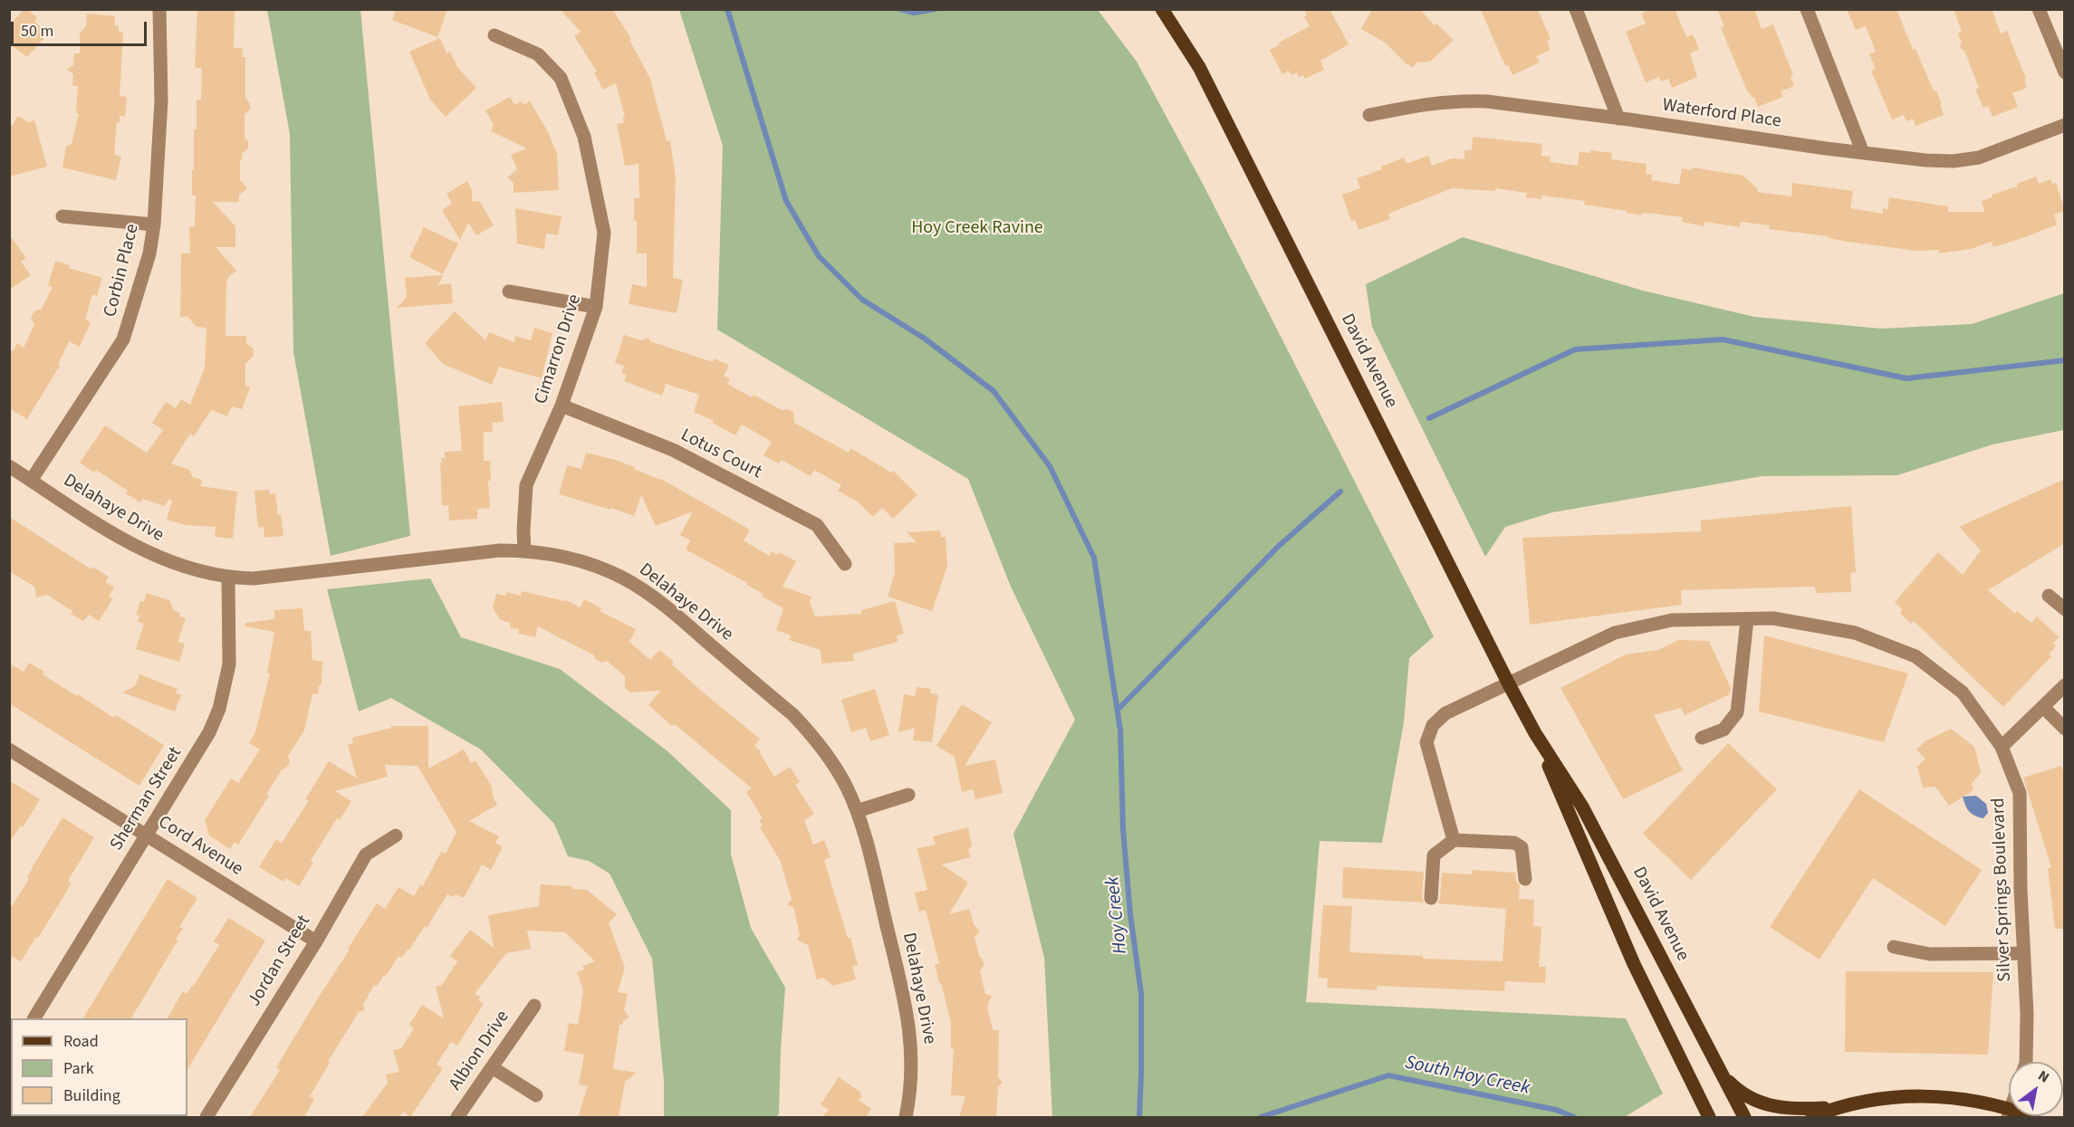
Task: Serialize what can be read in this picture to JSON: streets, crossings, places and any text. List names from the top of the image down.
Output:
{
  "streets": {
    "main road": ["David Avenue"],
    "street": [
      "Waterford Place",
      "Corbin Place",
      "Cimarron Drive",
      "Lotus Court",
      "Delahaye Drive",
      "Sherman Street",
      "Cord Avenue",
      "Silver Springs Boulevard",
      "Jordan Street",
      "Albion Drive"
    ]
  },
  "crossings": [
    ["Corbin Place", "Delahaye Drive"],
    ["Cimarron Drive", "Lotus Court"],
    ["Cimarron Drive", "Delahaye Drive"],
    ["David Avenue", "Silver Springs Boulevard"],
    ["Delahaye Drive", "Sherman Street"],
    ["Sherman Street", "Cord Avenue"],
    ["Cord Avenue", "Jordan Street"]
  ],
  "water": ["Hoy Creek", "South Hoy Creek"],
  "parks": ["Hoy Creek Ravine"],
  "legend": ["Road", "Park", "Building"],
  "scale_bar": "50 m",
  "north": "top right"
}
